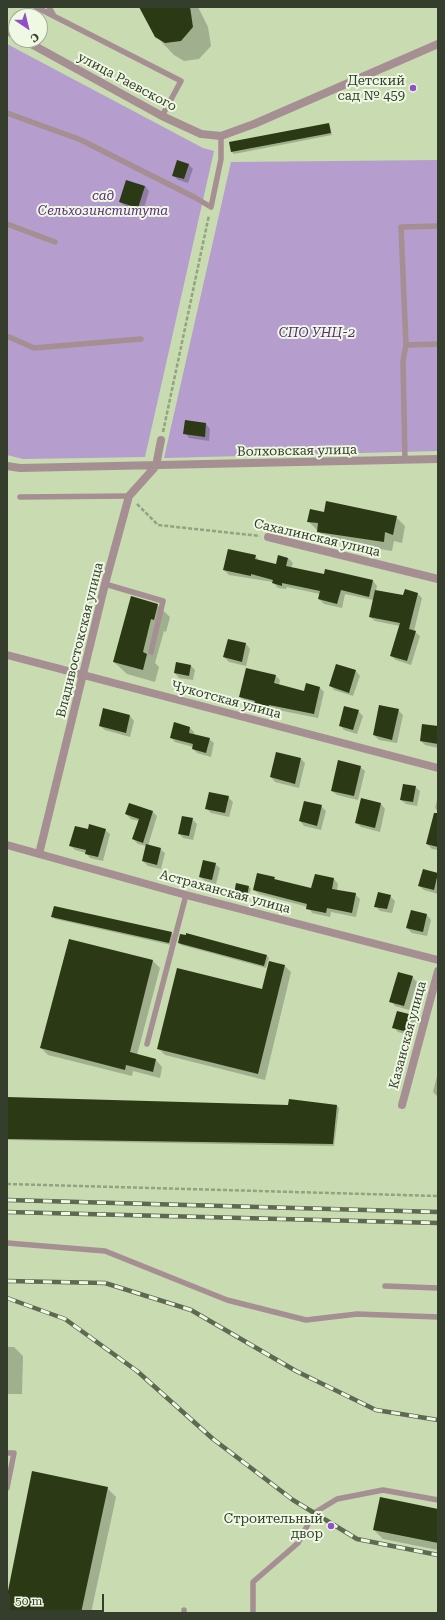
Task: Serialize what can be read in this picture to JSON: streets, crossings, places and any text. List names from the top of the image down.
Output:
{
  "streets": {
    "street": [
      "улица Раевского",
      "Волховская улица",
      "Сахалинская улица",
      "Владивостокская улица",
      "Чукотская улица",
      "Астраханская улица",
      "Казанская улица"
    ]
  },
  "crossings": [
    ["Волховская улица", "Владивостокская улица"],
    ["Сахалинская улица", "Владивостокская улица"],
    ["Владивостокская улица", "Чукотская улица"],
    ["Владивостокская улица", "Астраханская улица"]
  ],
  "parks": ["сад Сельхозинститута", "СПО УНЦ-2"],
  "places": ["Детский сад № 459", "Строительный двор"],
  "scale_bar": "50 m",
  "north": "bottom right"
}
